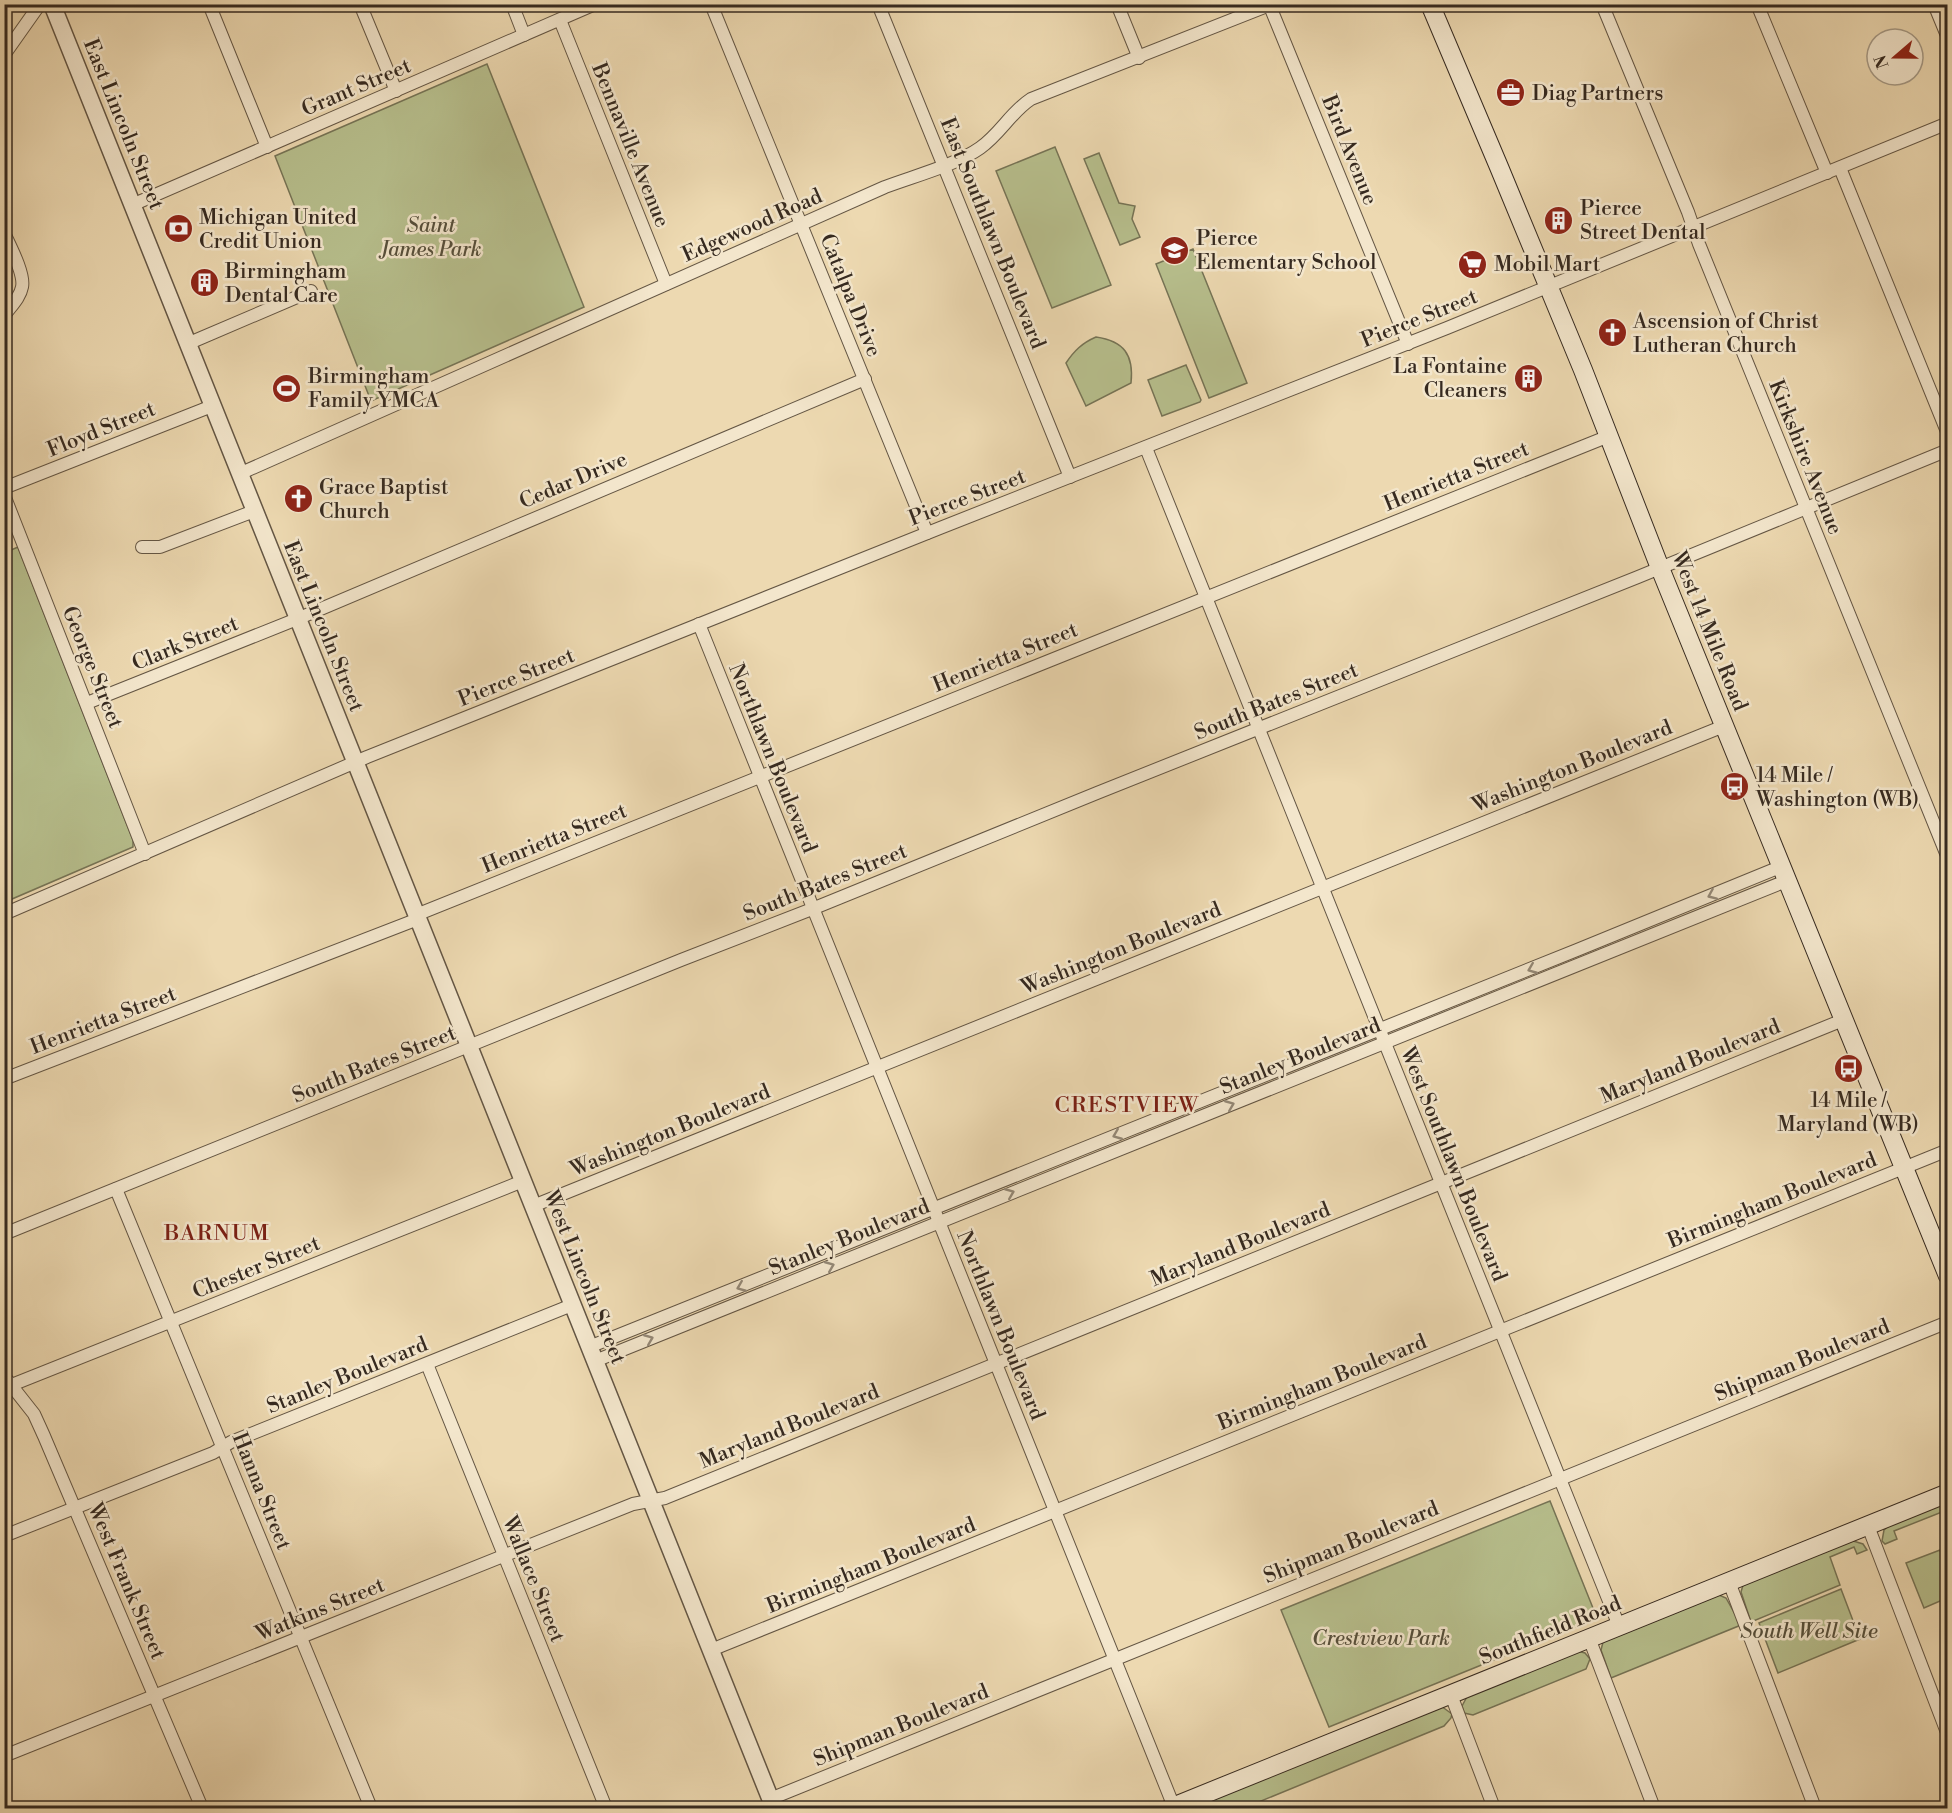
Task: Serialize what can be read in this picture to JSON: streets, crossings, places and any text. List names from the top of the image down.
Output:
{
  "streets": {
    "main road": ["West 14 Mile Road", "Southfield Road"],
    "street": [
      "Grant Street",
      "East Lincoln Street",
      "Bennaville Avenue",
      "Bird Avenue",
      "Edgewood Road",
      "East Southlawn Boulevard",
      "Catalpa Drive",
      "Pierce Street",
      "Floyd Street",
      "Kirkshire Avenue",
      "Henrietta Street",
      "Cedar Drive",
      "Clark Street",
      "George Street",
      "South Bates Street",
      "Northlawn Boulevard",
      "Washington Boulevard",
      "Stanley Boulevard",
      "Maryland Boulevard",
      "West Southlawn Boulevard",
      "Birmingham Boulevard",
      "Chester Street",
      "West Lincoln Street",
      "Shipman Boulevard",
      "Hanna Street",
      "Wallace Street",
      "West Frank Street",
      "Watkins Street"
    ]
  },
  "crossings": [
    ["Grant Street", "East Lincoln Street"],
    ["Grant Street", "Bennaville Avenue"],
    ["East Lincoln Street", "Edgewood Road"],
    ["East Lincoln Street", "Pierce Street"],
    ["East Lincoln Street", "Floyd Street"],
    ["East Lincoln Street", "Cedar Drive"],
    ["East Lincoln Street", "Clark Street"],
    ["East Lincoln Street", "West Lincoln Street"],
    ["Bennaville Avenue", "Edgewood Road"],
    ["Bird Avenue", "Edgewood Road"],
    ["Bird Avenue", "Pierce Street"],
    ["Edgewood Road", "East Southlawn Boulevard"],
    ["Edgewood Road", "Catalpa Drive"],
    ["East Southlawn Boulevard", "Pierce Street"],
    ["Catalpa Drive", "Pierce Street"],
    ["Catalpa Drive", "Cedar Drive"],
    ["Pierce Street", "Kirkshire Avenue"],
    ["Pierce Street", "West 14 Mile Road"],
    ["Pierce Street", "George Street"],
    ["Pierce Street", "Northlawn Boulevard"],
    ["Pierce Street", "West Southlawn Boulevard"],
    ["Pierce Street", "West Lincoln Street"],
    ["Kirkshire Avenue", "South Bates Street"],
    ["Henrietta Street", "West 14 Mile Road"],
    ["Henrietta Street", "Northlawn Boulevard"],
    ["Henrietta Street", "West Southlawn Boulevard"],
    ["Henrietta Street", "West Lincoln Street"],
    ["Cedar Drive", "Clark Street"],
    ["West 14 Mile Road", "South Bates Street"],
    ["West 14 Mile Road", "Washington Boulevard"],
    ["West 14 Mile Road", "Stanley Boulevard"],
    ["West 14 Mile Road", "Maryland Boulevard"],
    ["West 14 Mile Road", "Birmingham Boulevard"],
    ["Clark Street", "George Street"],
    ["South Bates Street", "Northlawn Boulevard"],
    ["South Bates Street", "West Southlawn Boulevard"],
    ["South Bates Street", "West Lincoln Street"],
    ["South Bates Street", "Hanna Street"],
    ["Northlawn Boulevard", "Washington Boulevard"],
    ["Northlawn Boulevard", "Stanley Boulevard"],
    ["Northlawn Boulevard", "Maryland Boulevard"],
    ["Northlawn Boulevard", "Birmingham Boulevard"],
    ["Northlawn Boulevard", "Shipman Boulevard"],
    ["Northlawn Boulevard", "Southfield Road"],
    ["Washington Boulevard", "West Southlawn Boulevard"],
    ["Washington Boulevard", "West Lincoln Street"],
    ["Stanley Boulevard", "West Southlawn Boulevard"],
    ["Stanley Boulevard", "West Lincoln Street"],
    ["Stanley Boulevard", "Hanna Street"],
    ["Stanley Boulevard", "Wallace Street"],
    ["Stanley Boulevard", "West Frank Street"],
    ["Maryland Boulevard", "West Southlawn Boulevard"],
    ["Maryland Boulevard", "West Lincoln Street"],
    ["Maryland Boulevard", "Watkins Street"],
    ["West Southlawn Boulevard", "Birmingham Boulevard"],
    ["West Southlawn Boulevard", "Shipman Boulevard"],
    ["West Southlawn Boulevard", "Southfield Road"],
    ["Birmingham Boulevard", "West Lincoln Street"],
    ["Chester Street", "West Lincoln Street"],
    ["Chester Street", "Hanna Street"],
    ["Chester Street", "West Frank Street"],
    ["West Lincoln Street", "Shipman Boulevard"],
    ["West Lincoln Street", "Watkins Street"],
    ["Hanna Street", "Watkins Street"],
    ["Wallace Street", "Watkins Street"],
    ["West Frank Street", "Watkins Street"]
  ],
  "districts": ["CRESTVIEW", "BARNUM"],
  "parks": ["Saint James Park", "South Well Site", "Crestview Park"],
  "places": {
    "office": ["Diag Partners"],
    "building": ["Pierce Street Dental", "Birmingham Dental Care", "La Fontaine Cleaners"],
    "bank": ["Michigan United Credit Union"],
    "school or university": ["Pierce Elementary School"],
    "supermarket": ["Mobil Mart"],
    "church": ["Ascension of Christ Lutheran Church", "Grace Baptist Church"],
    "sports": ["Birmingham Family YMCA"],
    "bus stop": ["14 Mile / Washington (WB)", "14 Mile / Maryland (WB)"]
  },
  "north": "left"
}
